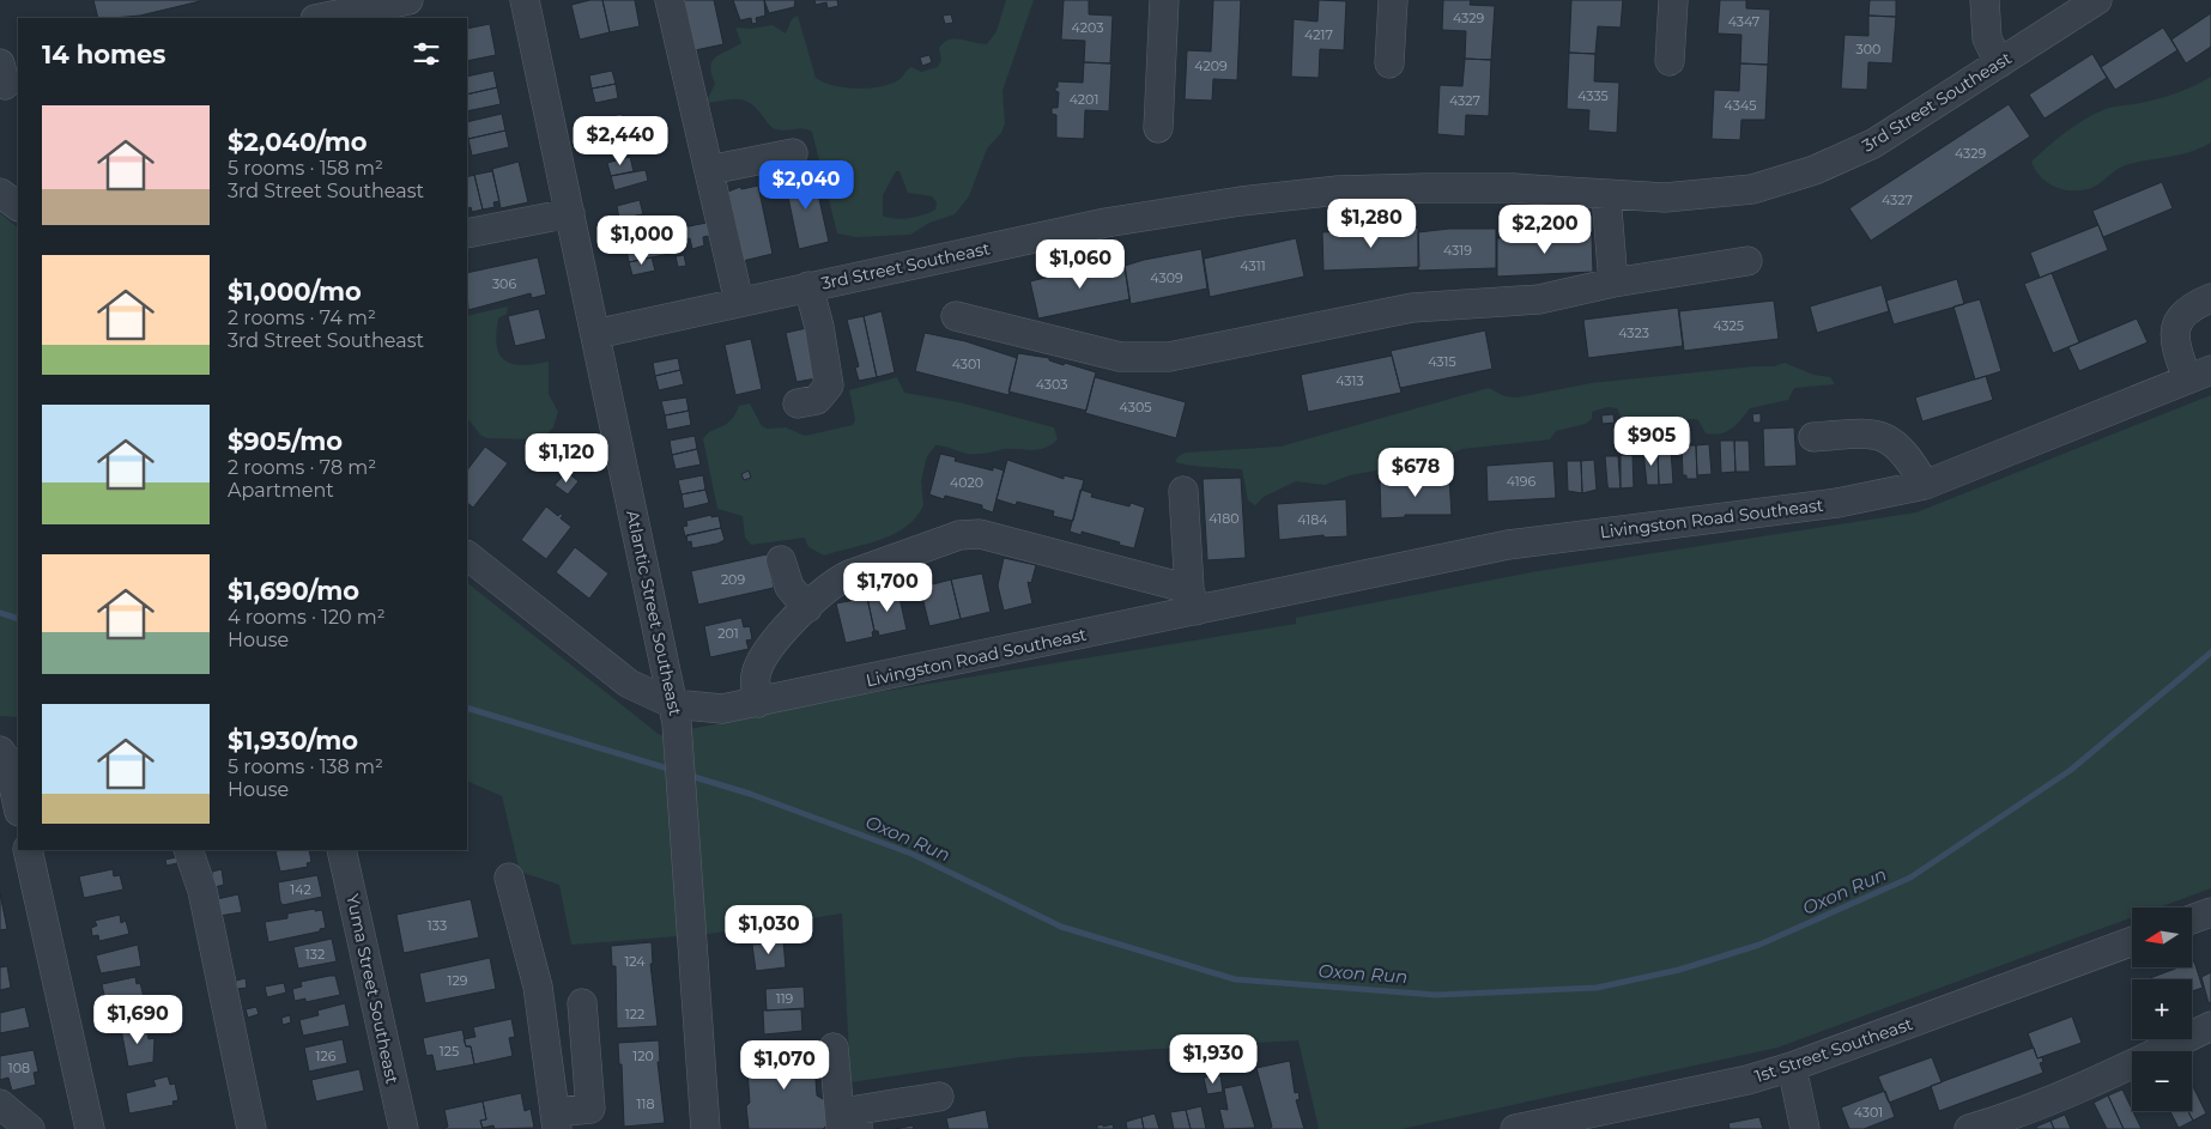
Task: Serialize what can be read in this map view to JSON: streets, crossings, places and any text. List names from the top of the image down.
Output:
{
  "streets": {
    "street": [
      "3rd Street Southeast",
      "Livingston Road Southeast",
      "Atlantic Street Southeast",
      "Yuma Street Southeast",
      "1st Street Southeast"
    ]
  },
  "crossings": [
    ["3rd Street Southeast", "Atlantic Street Southeast"],
    ["Livingston Road Southeast", "Atlantic Street Southeast"]
  ],
  "water": ["Oxon Run"],
  "house_numbers": [
    "4329",
    "4347",
    "4203",
    "4217",
    "300",
    "4209",
    "4335",
    "4201",
    "4327",
    "4345",
    "4329",
    "4327",
    "4319",
    "4311",
    "4309",
    "306",
    "4325",
    "4323",
    "4315",
    "4301",
    "4313",
    "4303",
    "4305",
    "4196",
    "4020",
    "4180",
    "4184",
    "209",
    "201",
    "142",
    "133",
    "132",
    "124",
    "129",
    "119",
    "122",
    "125",
    "126",
    "120",
    "108",
    "118",
    "4301"
  ],
  "north": "left",
  "page": {
    "heading": "14 homes",
    "list": [
      {
        "name": "$2,040/mo",
        "note": "5 rooms · 158 m² · 3rd Street Southeast"
      },
      {
        "name": "$1,000/mo",
        "note": "2 rooms · 74 m² · 3rd Street Southeast"
      },
      {
        "name": "$905/mo",
        "note": "2 rooms · 78 m² · Apartment"
      },
      {
        "name": "$1,690/mo",
        "note": "4 rooms · 120 m² · House"
      },
      {
        "name": "$1,930/mo",
        "note": "5 rooms · 138 m² · House"
      }
    ],
    "price": [
      "$2,440",
      "$2,040",
      "$1,280",
      "$2,200",
      "$1,000",
      "$1,060",
      "$905",
      "$1,120",
      "$678",
      "$1,700",
      "$1,030",
      "$1,690",
      "$1,930",
      "$1,070"
    ],
    "map_buttons": ["+", "−"]
  }
}
